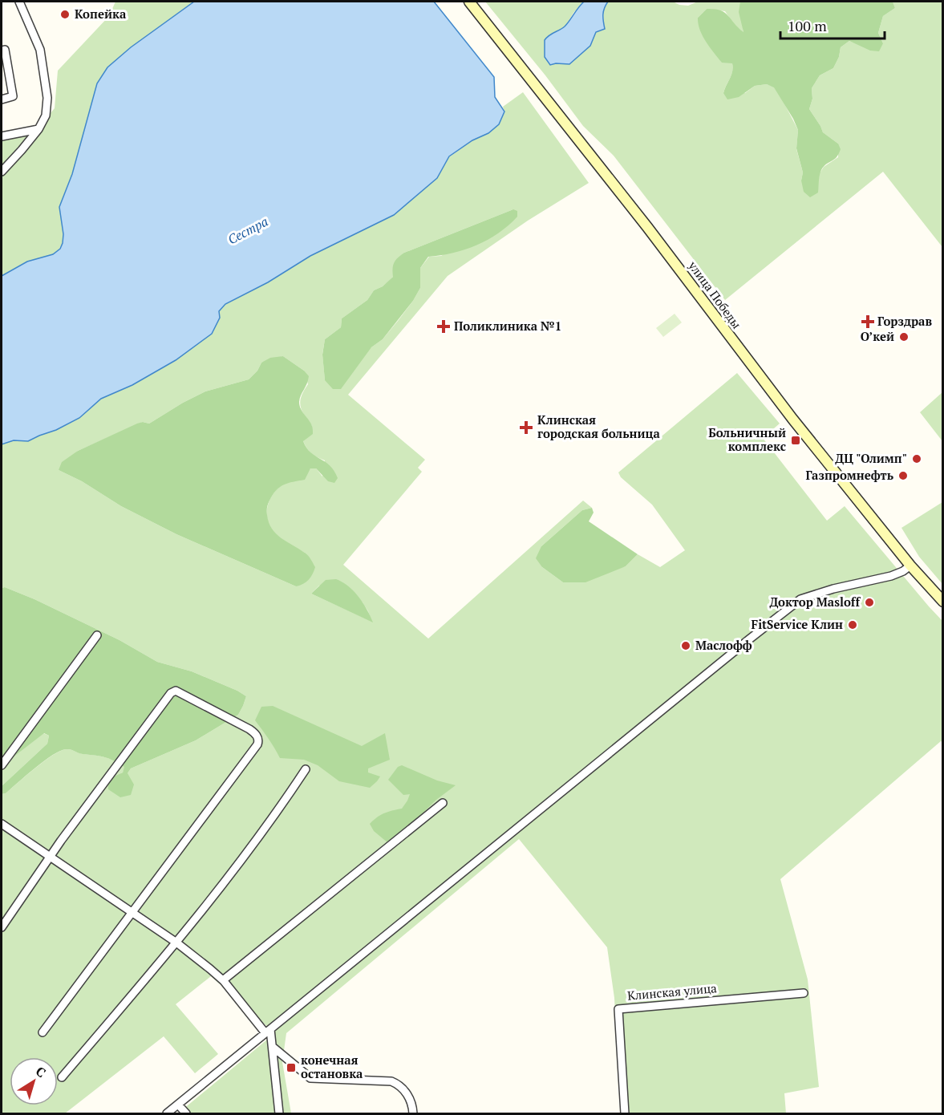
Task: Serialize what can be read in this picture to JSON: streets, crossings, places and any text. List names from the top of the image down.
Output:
{
  "streets": {
    "street": ["улица Победы", "Клинская улица"]
  },
  "water": ["Сестра"],
  "places": {
    "other": [
      "Копейка",
      "О’кей",
      "ДЦ \"Олимп\"",
      "Газпромнефть",
      "Доктор Masloff",
      "FitService Клин",
      "Маслофф"
    ],
    "health": ["Горздрав", "Поликлиника №1", "Клинская городская больница"],
    "transit": ["Больничный комплекс", "конечная остановка"]
  },
  "scale_bar": "100 m",
  "north": "top right"
}
